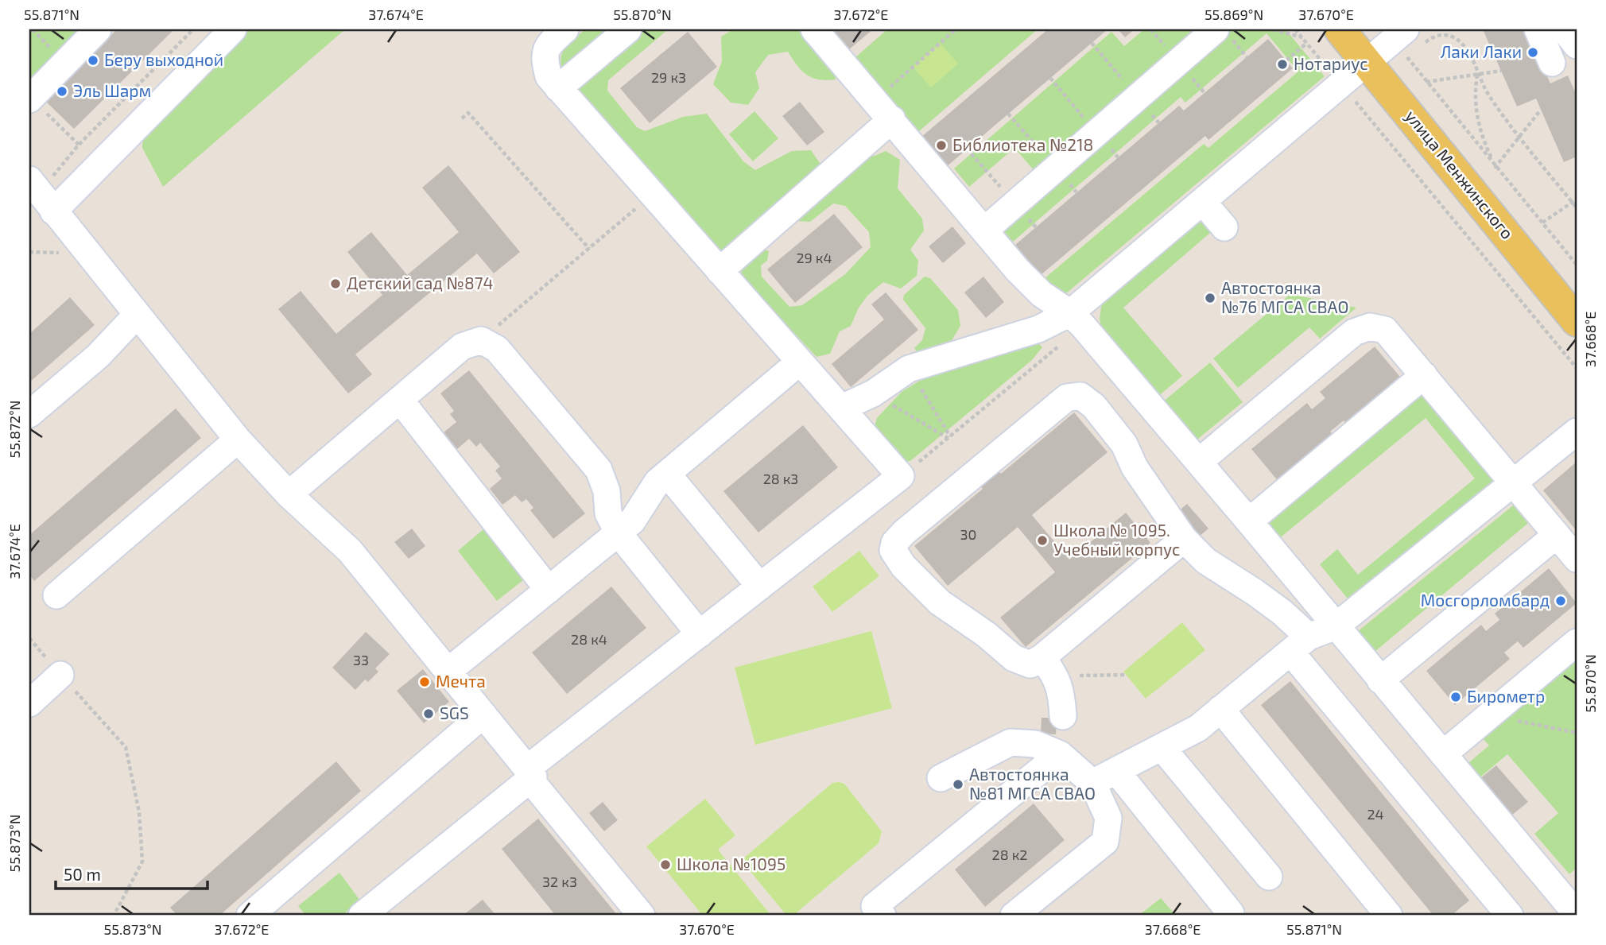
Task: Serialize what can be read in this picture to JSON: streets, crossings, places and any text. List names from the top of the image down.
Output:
{
  "streets": {
    "main road": ["улица Менжинского"]
  },
  "places": [
    "Лаки Лаки",
    "Беру выходной",
    "Нотариус",
    "Эль Шарм",
    "Библиотека №218",
    "Детский сад №874",
    "Автостоянка №76 МГСА СВАО",
    "Школа № 1095. Учебный корпус",
    "Мосгорломбард",
    "Мечта",
    "Бирометр",
    "SGS",
    "Автостоянка №81 МГСА СВАО",
    "Школа №1095"
  ],
  "house_numbers": [
    "29 к3",
    "29 к4",
    "28 к3",
    "30",
    "28 к4",
    "33",
    "24",
    "28 к2",
    "32 к3"
  ],
  "scale_bar": "50 m",
  "coordinates": [
    "55.871°N",
    "37.674°E",
    "55.870°N",
    "37.672°E",
    "55.869°N",
    "37.670°E",
    "37.668°E",
    "55.872°N",
    "55.873°N"
  ]
}
